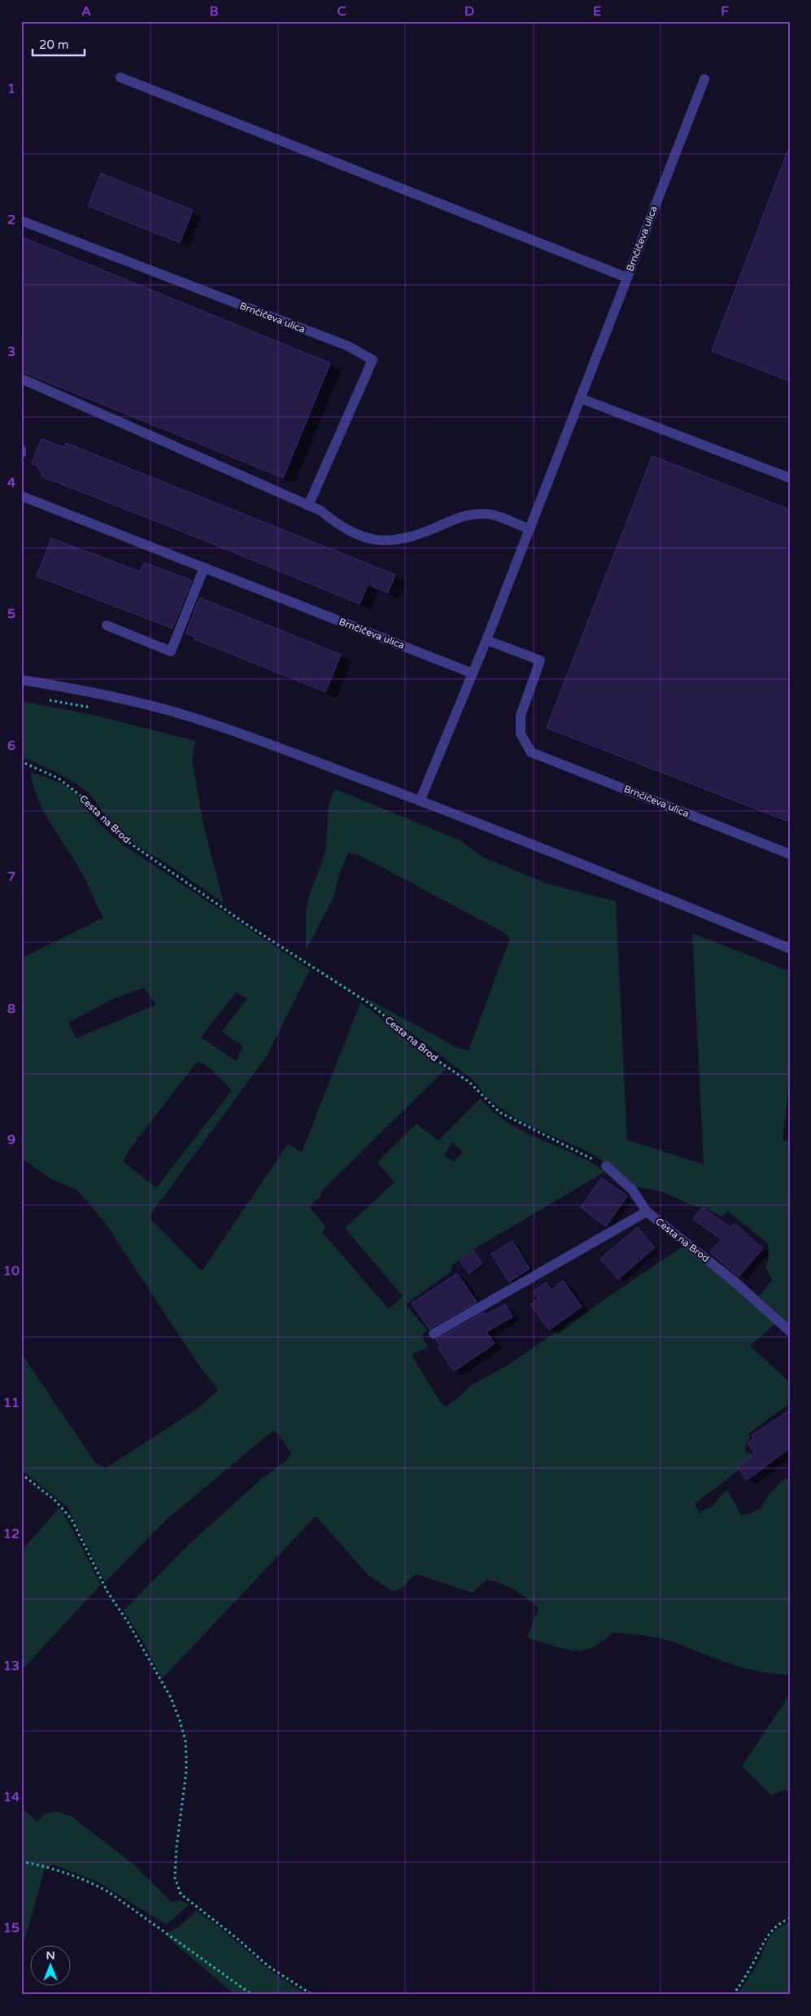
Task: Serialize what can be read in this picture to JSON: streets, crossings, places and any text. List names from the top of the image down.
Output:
{
  "streets": {
    "street": ["Brnčičeva ulica", "Cesta na Brod"]
  },
  "scale_bar": "20 m",
  "north": "top",
  "grid": {
    "columns": [
      "A",
      "B",
      "C",
      "D",
      "E",
      "F"
    ],
    "rows": [
      "1",
      "2",
      "3",
      "4",
      "5",
      "6",
      "7",
      "8",
      "9",
      "10",
      "11",
      "12",
      "13",
      "14",
      "15"
    ]
  }
}
